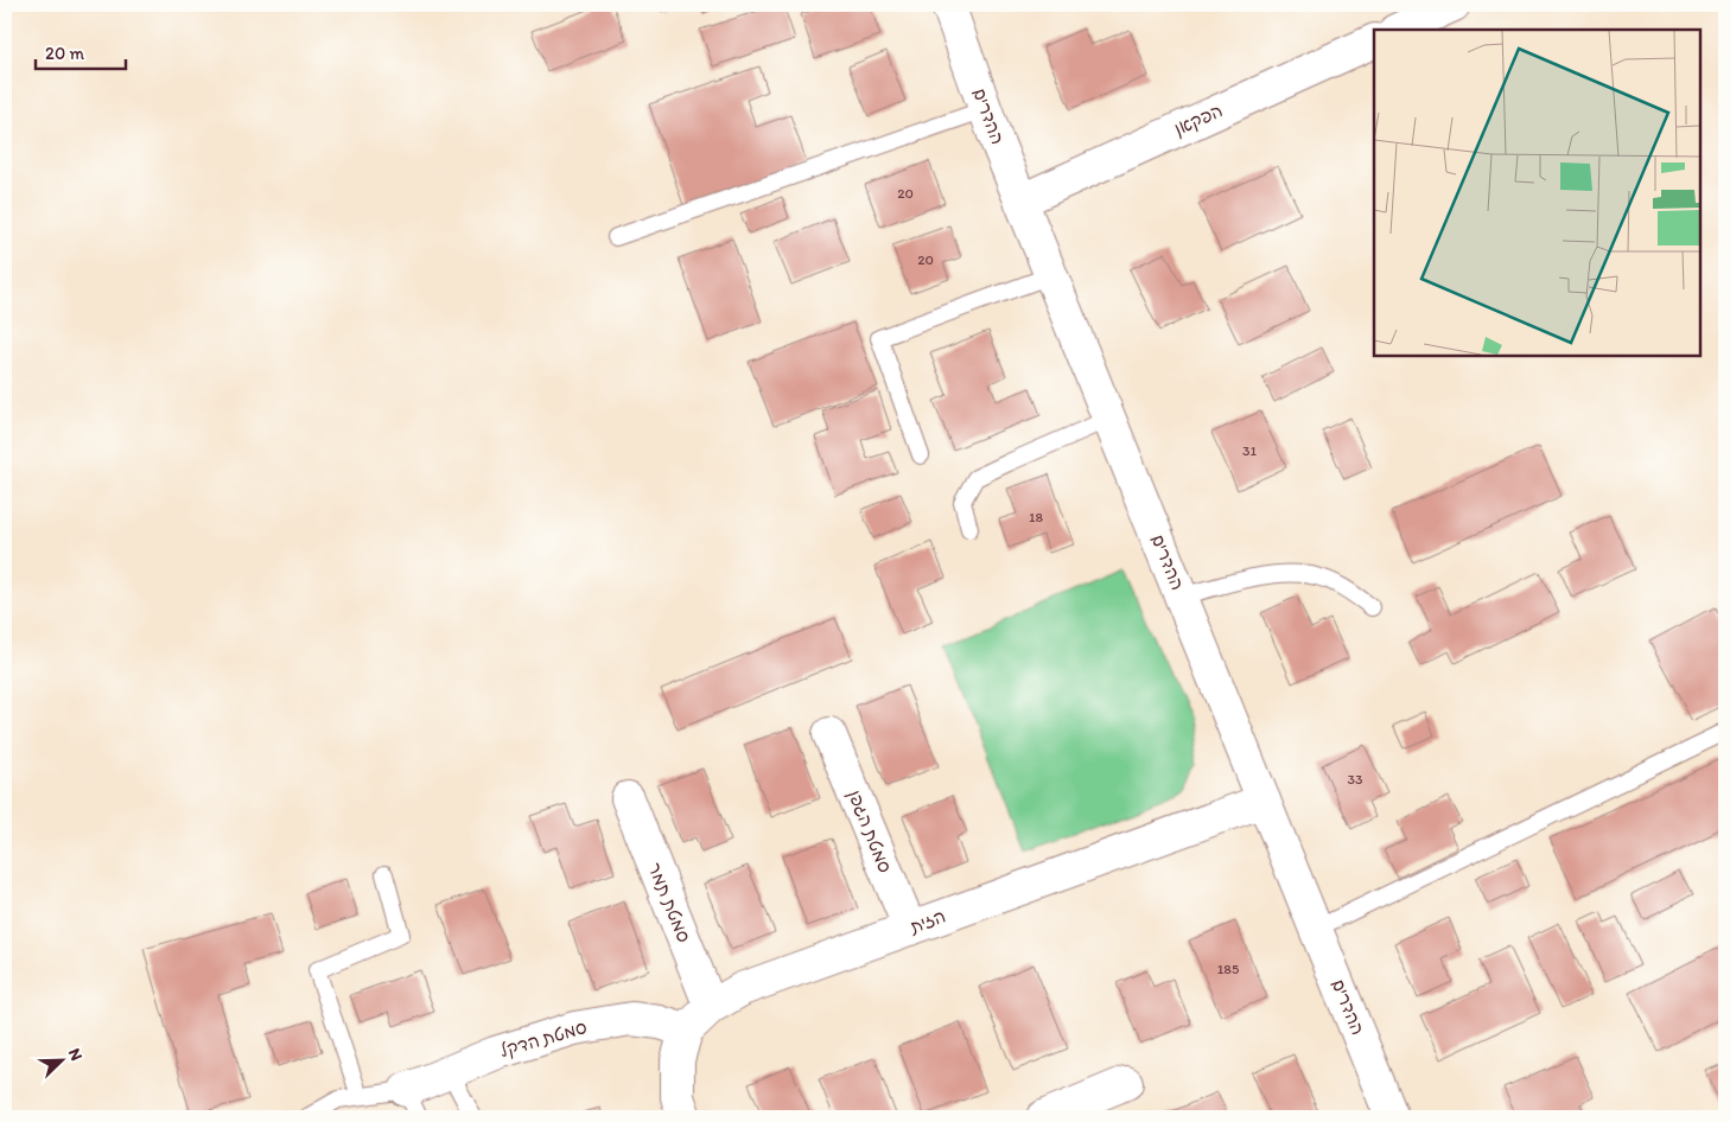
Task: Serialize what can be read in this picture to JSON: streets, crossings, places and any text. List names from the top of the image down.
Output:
{
  "streets": {
    "street": [
      "ההדרים",
      "הפקאן",
      "סמטת הגפן",
      "סמטת תמר",
      "הזית",
      "סמטת הדקל"
    ]
  },
  "crossings": [
    ["ההדרים", "הפקאן"],
    ["ההדרים", "הזית"],
    ["סמטת הגפן", "הזית"],
    ["סמטת תמר", "הזית"],
    ["הזית", "סמטת הדקל"]
  ],
  "house_numbers": [
    "20",
    "20",
    "31",
    "18",
    "33",
    "185"
  ],
  "scale_bar": "20 m",
  "north": "top right"
}
